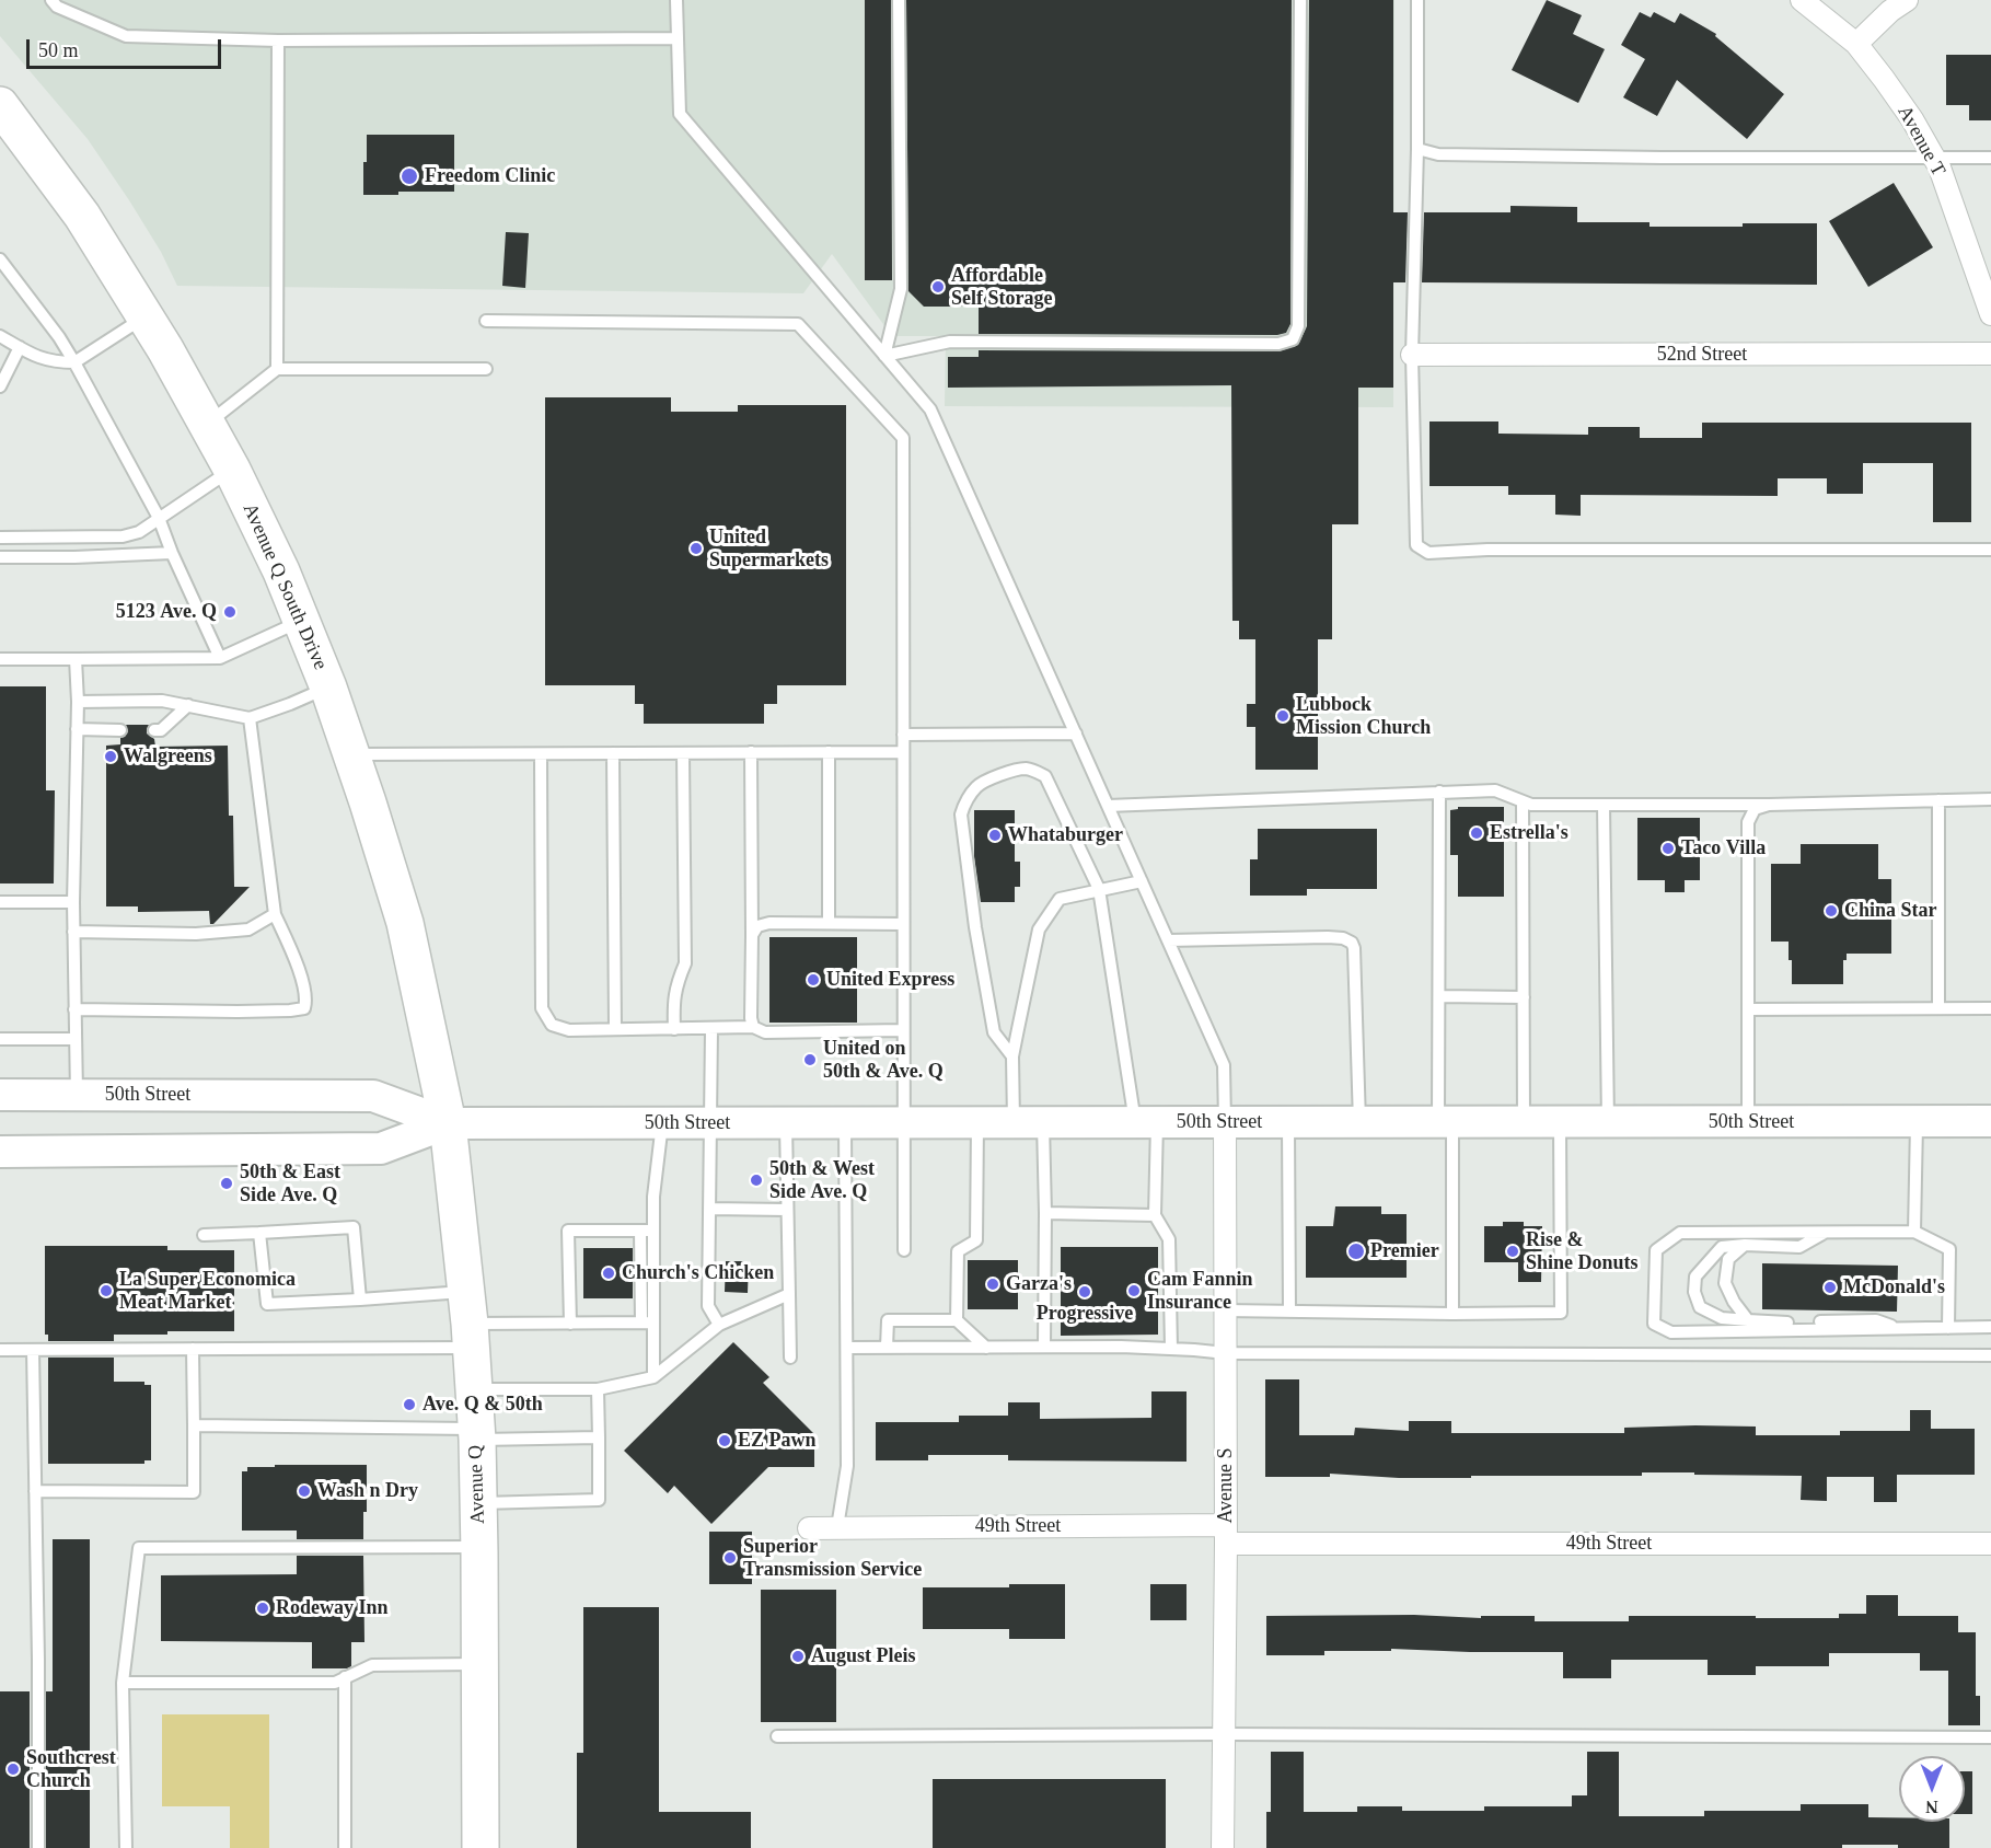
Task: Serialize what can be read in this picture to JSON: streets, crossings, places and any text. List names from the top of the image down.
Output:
{
  "streets": {
    "highway": ["Avenue Q South Drive", "Avenue Q"],
    "main road": ["50th Street"],
    "street": [
      "Avenue T",
      "52nd Street",
      "Avenue S",
      "49th Street"
    ]
  },
  "crossings": [
    ["Avenue Q South Drive", "50th Street"],
    ["Avenue Q South Drive", "Avenue Q"],
    ["50th Street", "Avenue Q"],
    ["50th Street", "Avenue S"],
    ["Avenue S", "49th Street"]
  ],
  "places": [
    "Freedom Clinic",
    "Affordable Self Storage",
    "United Supermarkets",
    "5123 Ave. Q",
    "Lubbock Mission Church",
    "Walgreens",
    "Estrella's",
    "Whataburger",
    "Taco Villa",
    "China Star",
    "United Express",
    "United on 50th & Ave. Q",
    "50th & West Side Ave. Q",
    "50th & East Side Ave. Q",
    "Premier",
    "Rise & Shine Donuts",
    "Church's Chicken",
    "Garza's",
    "McDonald's",
    "La Super Economica Meat Market",
    "Cam Fannin Insurance",
    "Progressive",
    "Ave. Q & 50th",
    "EZ Pawn",
    "Wash n Dry",
    "Superior Transmission Service",
    "Rodeway Inn",
    "August Pleis",
    "Southcrest Church"
  ],
  "scale_bar": "50 m",
  "north": "bottom"
}
